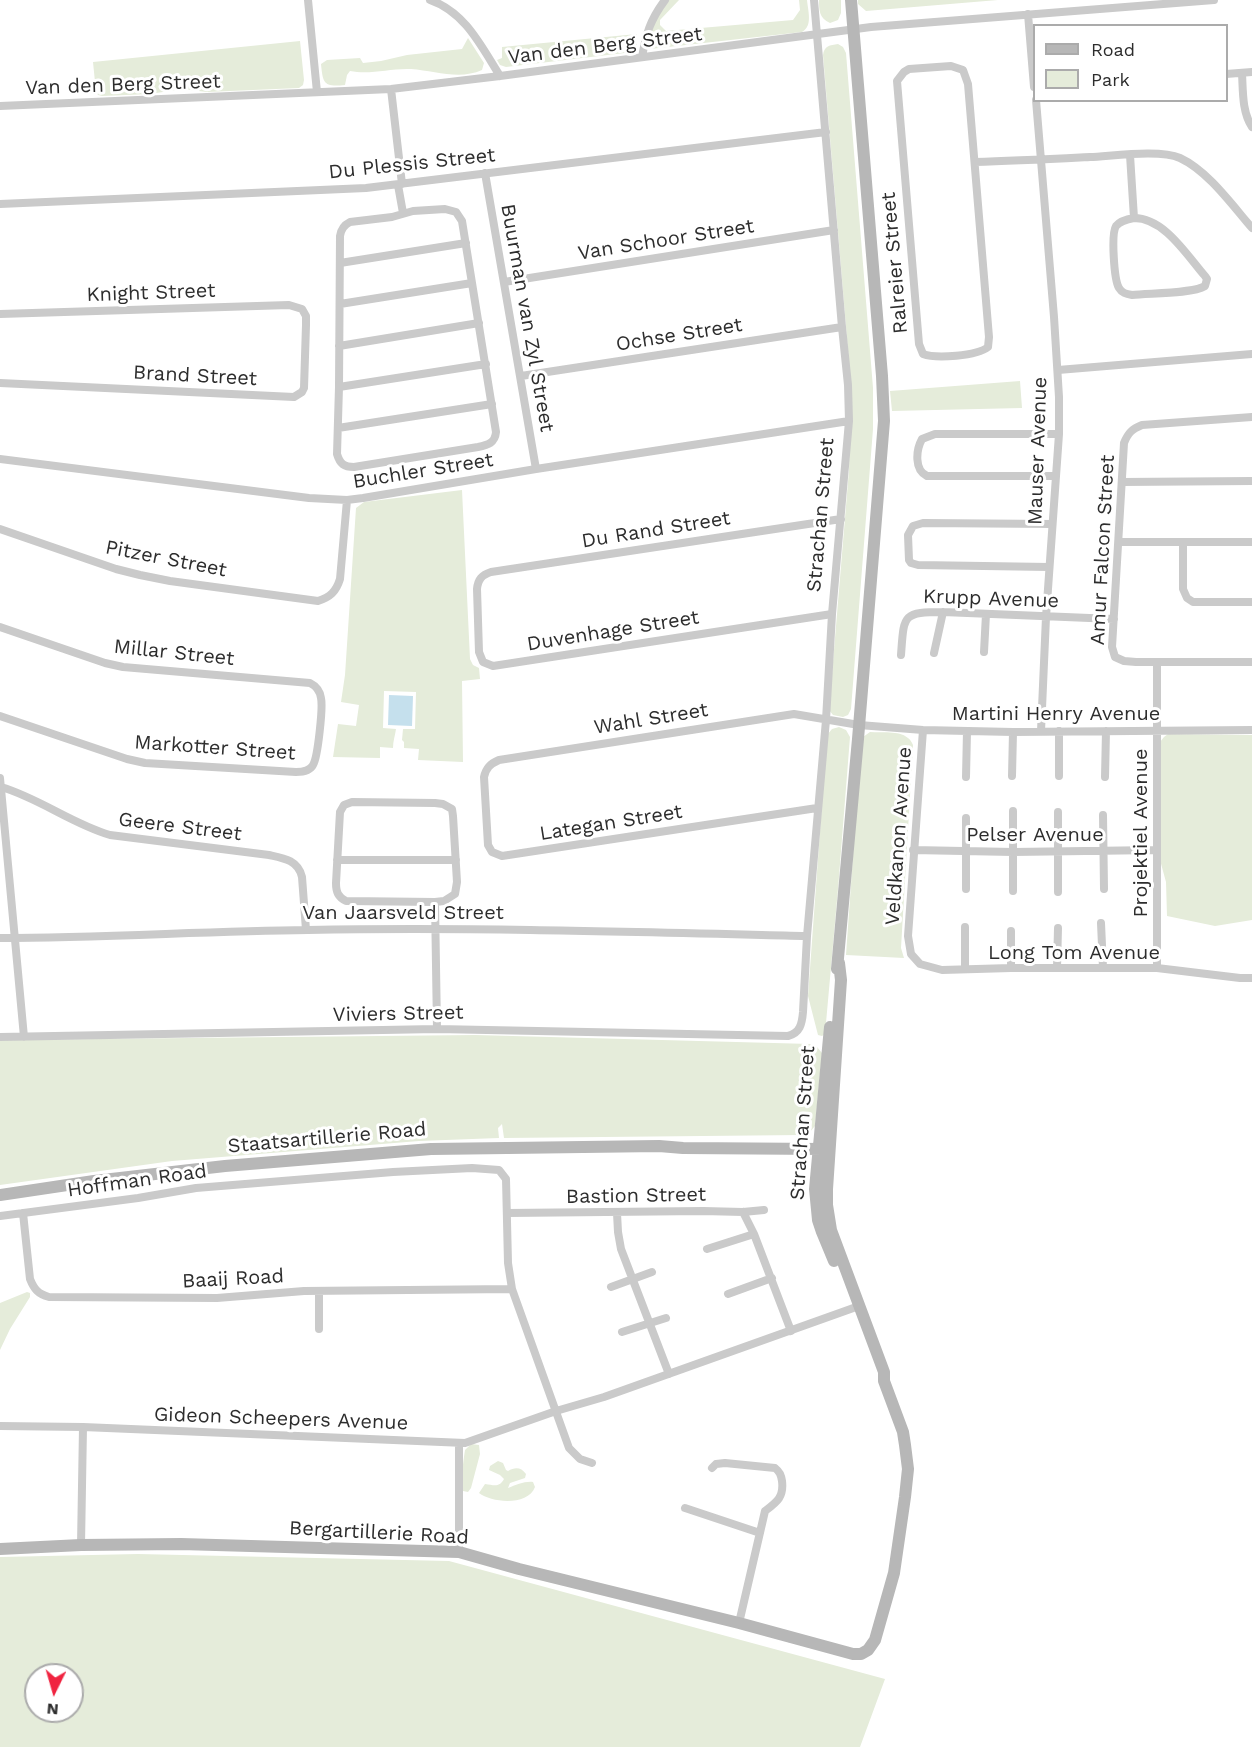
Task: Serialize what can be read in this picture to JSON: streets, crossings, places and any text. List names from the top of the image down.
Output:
{
  "streets": {
    "street": [
      "Van den Berg Street",
      "Du Plessis Street",
      "Van Schoor Street",
      "Ralreier Street",
      "Knight Street",
      "Buurman van Zyl Street",
      "Ochse Street",
      "Brand Street",
      "Mauser Avenue",
      "Buchler Street",
      "Strachan Street",
      "Du Rand Street",
      "Amur Falcon Street",
      "Pitzer Street",
      "Krupp Avenue",
      "Duvenhage Street",
      "Millar Street",
      "Martini Henry Avenue",
      "Wahl Street",
      "Markotter Street",
      "Lategan Street",
      "Geere Street",
      "Projektiel Avenue",
      "Pelser Avenue",
      "Veldkanon Avenue",
      "Van Jaarsveld Street",
      "Long Tom Avenue",
      "Viviers Street",
      "Staatsartillerie Road",
      "Hoffman Road",
      "Bastion Street",
      "Baaij Road",
      "Gideon Scheepers Avenue",
      "Bergartillerie Road"
    ]
  },
  "crossings": [
    ["Van den Berg Street", "Strachan Street"],
    ["Du Plessis Street", "Buurman van Zyl Street"],
    ["Du Plessis Street", "Strachan Street"],
    ["Van Schoor Street", "Buurman van Zyl Street"],
    ["Van Schoor Street", "Strachan Street"],
    ["Knight Street", "Brand Street"],
    ["Buurman van Zyl Street", "Ochse Street"],
    ["Buurman van Zyl Street", "Buchler Street"],
    ["Ochse Street", "Strachan Street"],
    ["Mauser Avenue", "Krupp Avenue"],
    ["Mauser Avenue", "Martini Henry Avenue"],
    ["Buchler Street", "Strachan Street"],
    ["Buchler Street", "Pitzer Street"],
    ["Strachan Street", "Du Rand Street"],
    ["Strachan Street", "Duvenhage Street"],
    ["Strachan Street", "Martini Henry Avenue"],
    ["Strachan Street", "Wahl Street"],
    ["Strachan Street", "Lategan Street"],
    ["Strachan Street", "Van Jaarsveld Street"],
    ["Strachan Street", "Viviers Street"],
    ["Strachan Street", "Staatsartillerie Road"],
    ["Strachan Street", "Gideon Scheepers Avenue"],
    ["Strachan Street", "Bergartillerie Road"],
    ["Du Rand Street", "Duvenhage Street"],
    ["Amur Falcon Street", "Krupp Avenue"],
    ["Amur Falcon Street", "Projektiel Avenue"],
    ["Millar Street", "Markotter Street"],
    ["Martini Henry Avenue", "Wahl Street"],
    ["Martini Henry Avenue", "Projektiel Avenue"],
    ["Martini Henry Avenue", "Veldkanon Avenue"],
    ["Wahl Street", "Lategan Street"],
    ["Geere Street", "Van Jaarsveld Street"],
    ["Projektiel Avenue", "Pelser Avenue"],
    ["Projektiel Avenue", "Long Tom Avenue"],
    ["Pelser Avenue", "Veldkanon Avenue"],
    ["Veldkanon Avenue", "Long Tom Avenue"],
    ["Hoffman Road", "Bastion Street"],
    ["Hoffman Road", "Baaij Road"]
  ],
  "legend": ["Road", "Park"],
  "north": "bottom"
}
